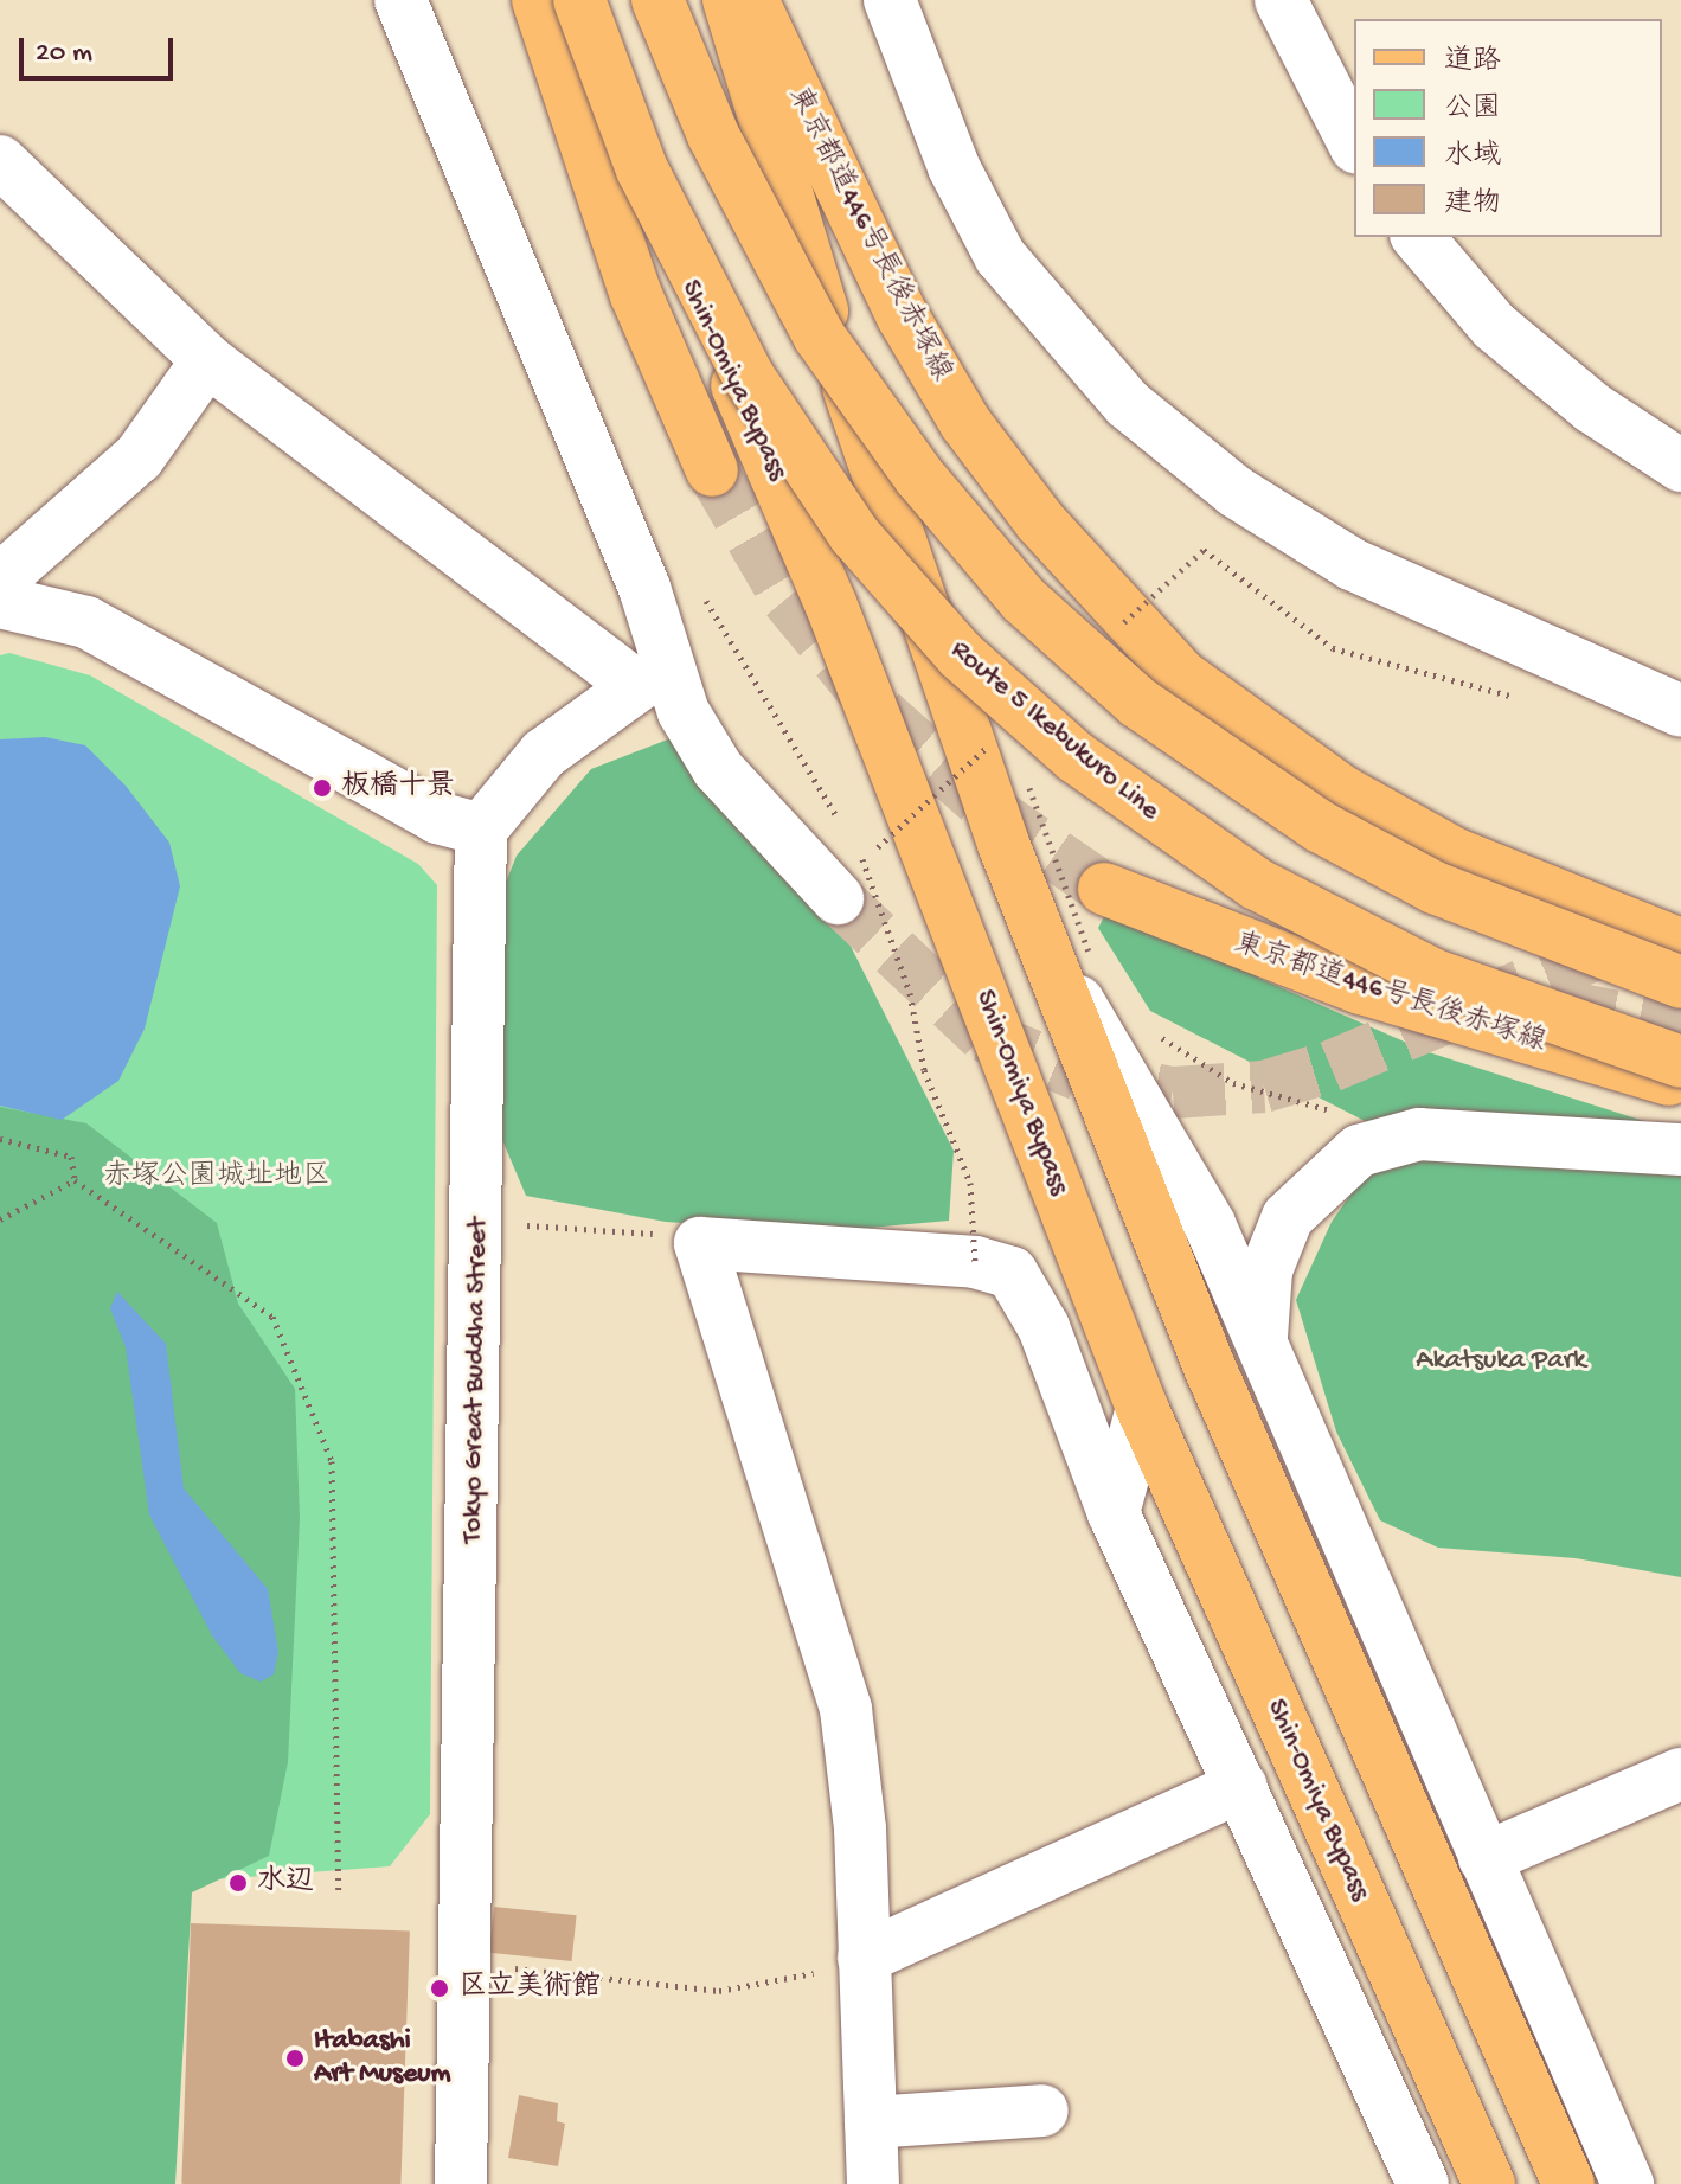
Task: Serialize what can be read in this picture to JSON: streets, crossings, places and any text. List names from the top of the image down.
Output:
{
  "streets": {
    "main road": ["東京都道446号長後赤塚線", "Shin-Omiya Bypass", "Route 5 Ikebukuro Line"],
    "street": ["Tokyo Great Buddha Street"]
  },
  "parks": ["赤塚公園城址地区", "Akatsuka Park"],
  "places": [
    "板橋十景",
    "水辺",
    "区立美術館",
    "Itabashi Art Museum"
  ],
  "legend": [
    "道路",
    "公園",
    "水域",
    "建物"
  ],
  "scale_bar": "20 m"
}
